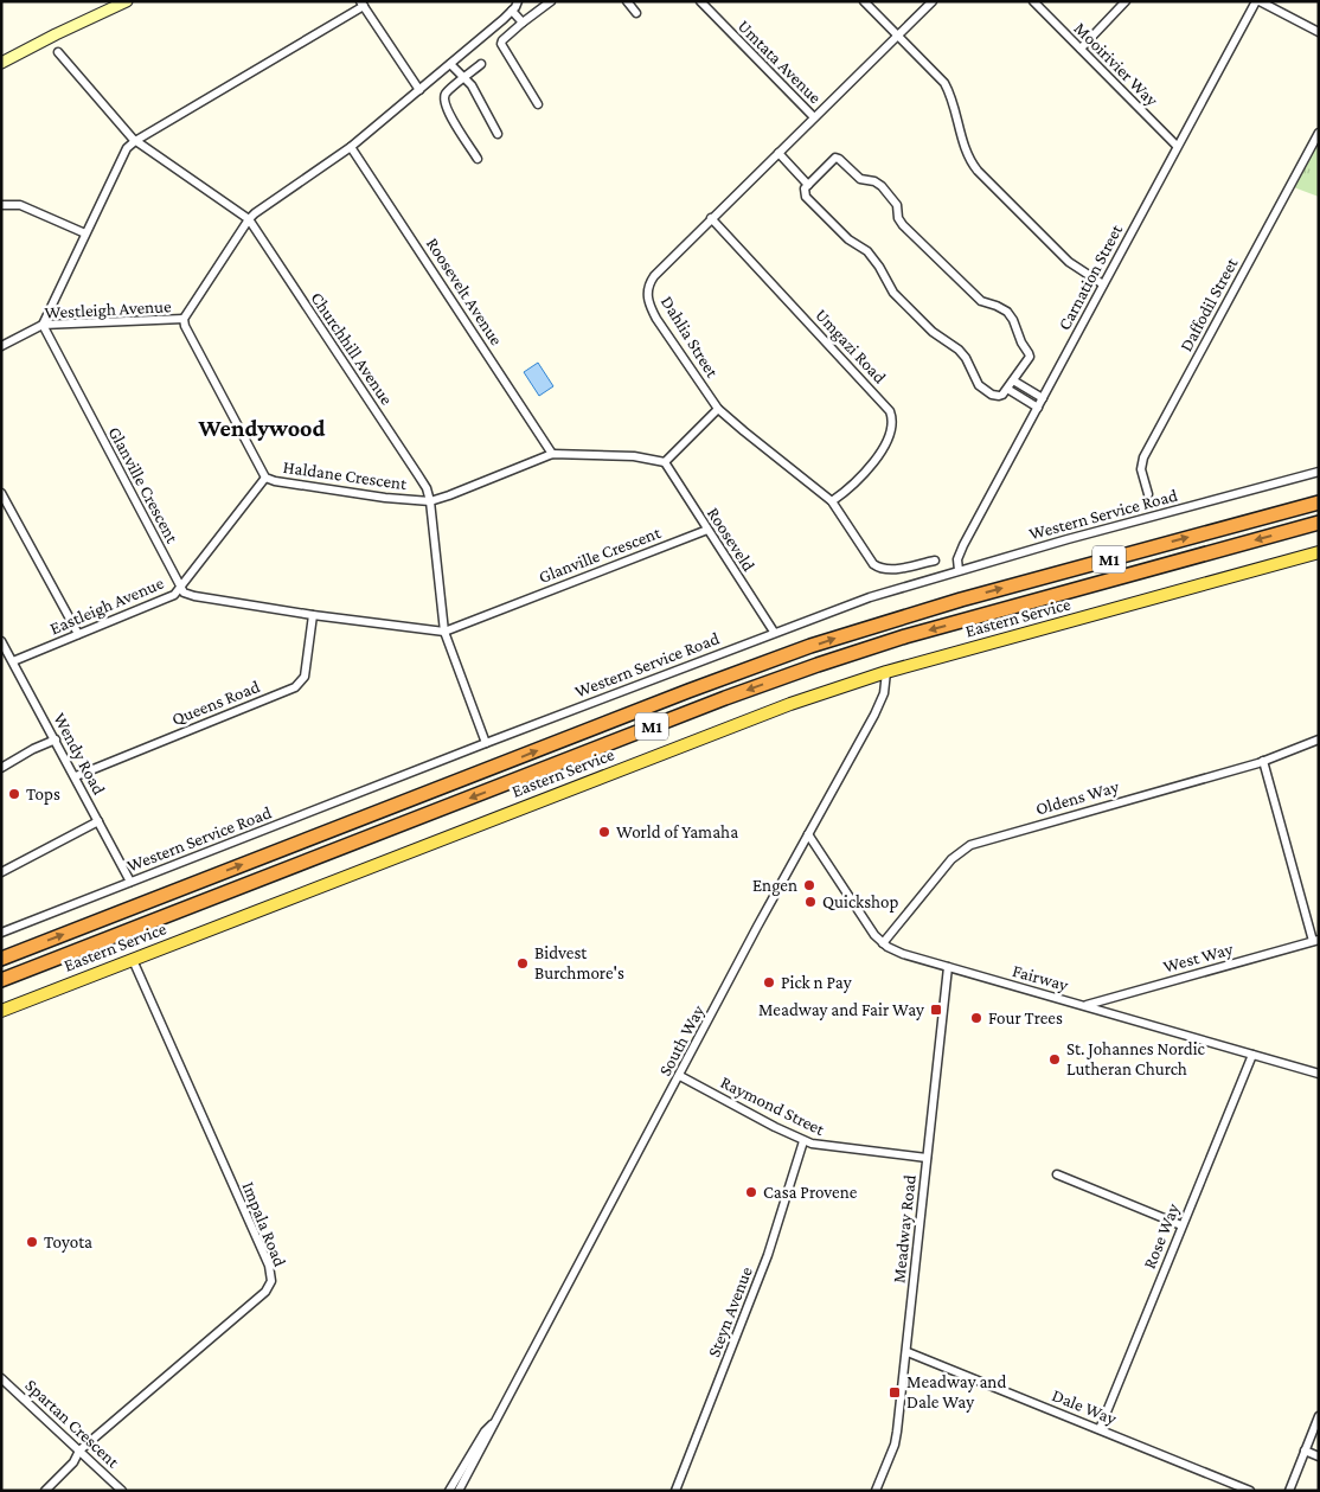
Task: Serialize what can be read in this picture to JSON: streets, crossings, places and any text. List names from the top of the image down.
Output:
{
  "streets": {
    "highway": ["M1"],
    "main road": ["Eastern Service"],
    "street": [
      "Umtata Avenue",
      "Mooirivier Way",
      "Carnation Street",
      "Roosevelt Avenue",
      "Daffodil Street",
      "Westleigh Avenue",
      "Dahlia Street",
      "Umgazi Road",
      "Churchhill Avenue",
      "Haldane Crescent",
      "Glanville Crescent",
      "Western Service Road",
      "Rooseveld",
      "Eastleigh Avenue",
      "Queens Road",
      "Wendy Road",
      "Oldens Way",
      "West Way",
      "Fairway",
      "South Way",
      "Raymond Street",
      "Impala Road",
      "Meadway Road",
      "Rose Way",
      "Steyn Avenue",
      "Dale Way",
      "Spartan Crescent"
    ]
  },
  "crossings": [
    ["Umtata Avenue", "Dahlia Street"],
    ["Mooirivier Way", "Carnation Street"],
    ["Carnation Street", "Western Service Road"],
    ["Roosevelt Avenue", "Haldane Crescent"],
    ["Westleigh Avenue", "Haldane Crescent"],
    ["Westleigh Avenue", "Glanville Crescent"],
    ["Dahlia Street", "Umgazi Road"],
    ["Churchhill Avenue", "Haldane Crescent"],
    ["Churchhill Avenue", "Glanville Crescent"],
    ["Churchhill Avenue", "Western Service Road"],
    ["Haldane Crescent", "Rooseveld"],
    ["Haldane Crescent", "Eastleigh Avenue"],
    ["Glanville Crescent", "Rooseveld"],
    ["Glanville Crescent", "Eastleigh Avenue"],
    ["Glanville Crescent", "Queens Road"],
    ["Western Service Road", "Rooseveld"],
    ["Western Service Road", "Wendy Road"],
    ["Eastleigh Avenue", "Wendy Road"],
    ["Eastern Service", "South Way"],
    ["Eastern Service", "Impala Road"],
    ["Queens Road", "Wendy Road"],
    ["Oldens Way", "Fairway"],
    ["West Way", "Fairway"],
    ["Fairway", "South Way"],
    ["Fairway", "Meadway Road"],
    ["Fairway", "Rose Way"],
    ["South Way", "Raymond Street"],
    ["Raymond Street", "Meadway Road"],
    ["Raymond Street", "Steyn Avenue"],
    ["Impala Road", "Spartan Crescent"],
    ["Meadway Road", "Dale Way"],
    ["Rose Way", "Dale Way"]
  ],
  "districts": ["Wendywood"],
  "places": {
    "other": [
      "Tops",
      "World of Yamaha",
      "Engen",
      "Quickshop",
      "Bidvest Burchmore's",
      "Pick n Pay",
      "Four Trees",
      "St. Johannes Nordic Lutheran Church",
      "Casa Provene",
      "Toyota"
    ],
    "transit": ["Meadway and Fair Way", "Meadway and Dale Way"]
  }
}
